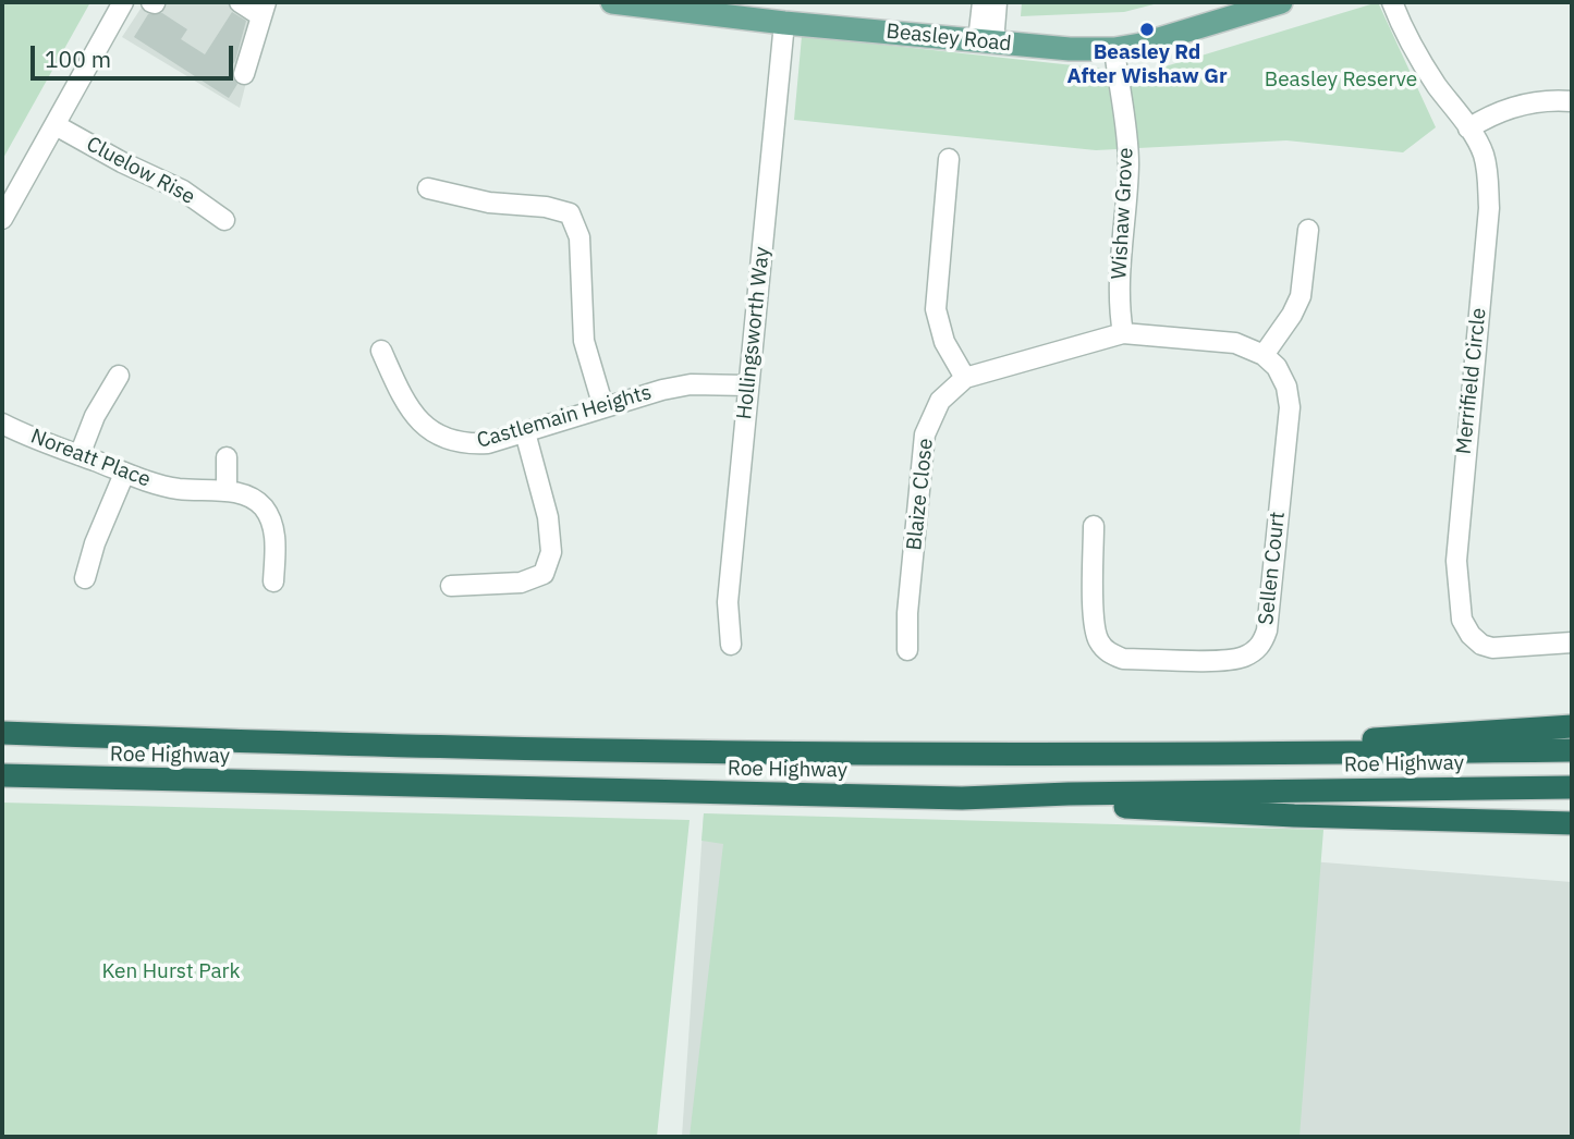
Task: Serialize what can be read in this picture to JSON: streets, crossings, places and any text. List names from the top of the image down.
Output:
{
  "streets": {
    "highway": ["Roe Highway"],
    "main road": ["Beasley Road"],
    "street": [
      "Cluelow Rise",
      "Wishaw Grove",
      "Hollingsworth Way",
      "Merrifield Circle",
      "Castlemain Heights",
      "Noreatt Place",
      "Blaize Close",
      "Sellen Court"
    ]
  },
  "crossings": [
    ["Beasley Road", "Wishaw Grove"],
    ["Beasley Road", "Hollingsworth Way"],
    ["Wishaw Grove", "Blaize Close"],
    ["Hollingsworth Way", "Castlemain Heights"]
  ],
  "parks": ["Beasley Reserve", "Ken Hurst Park"],
  "places": ["Beasley Rd After Wishaw Gr"],
  "scale_bar": "100 m"
}
